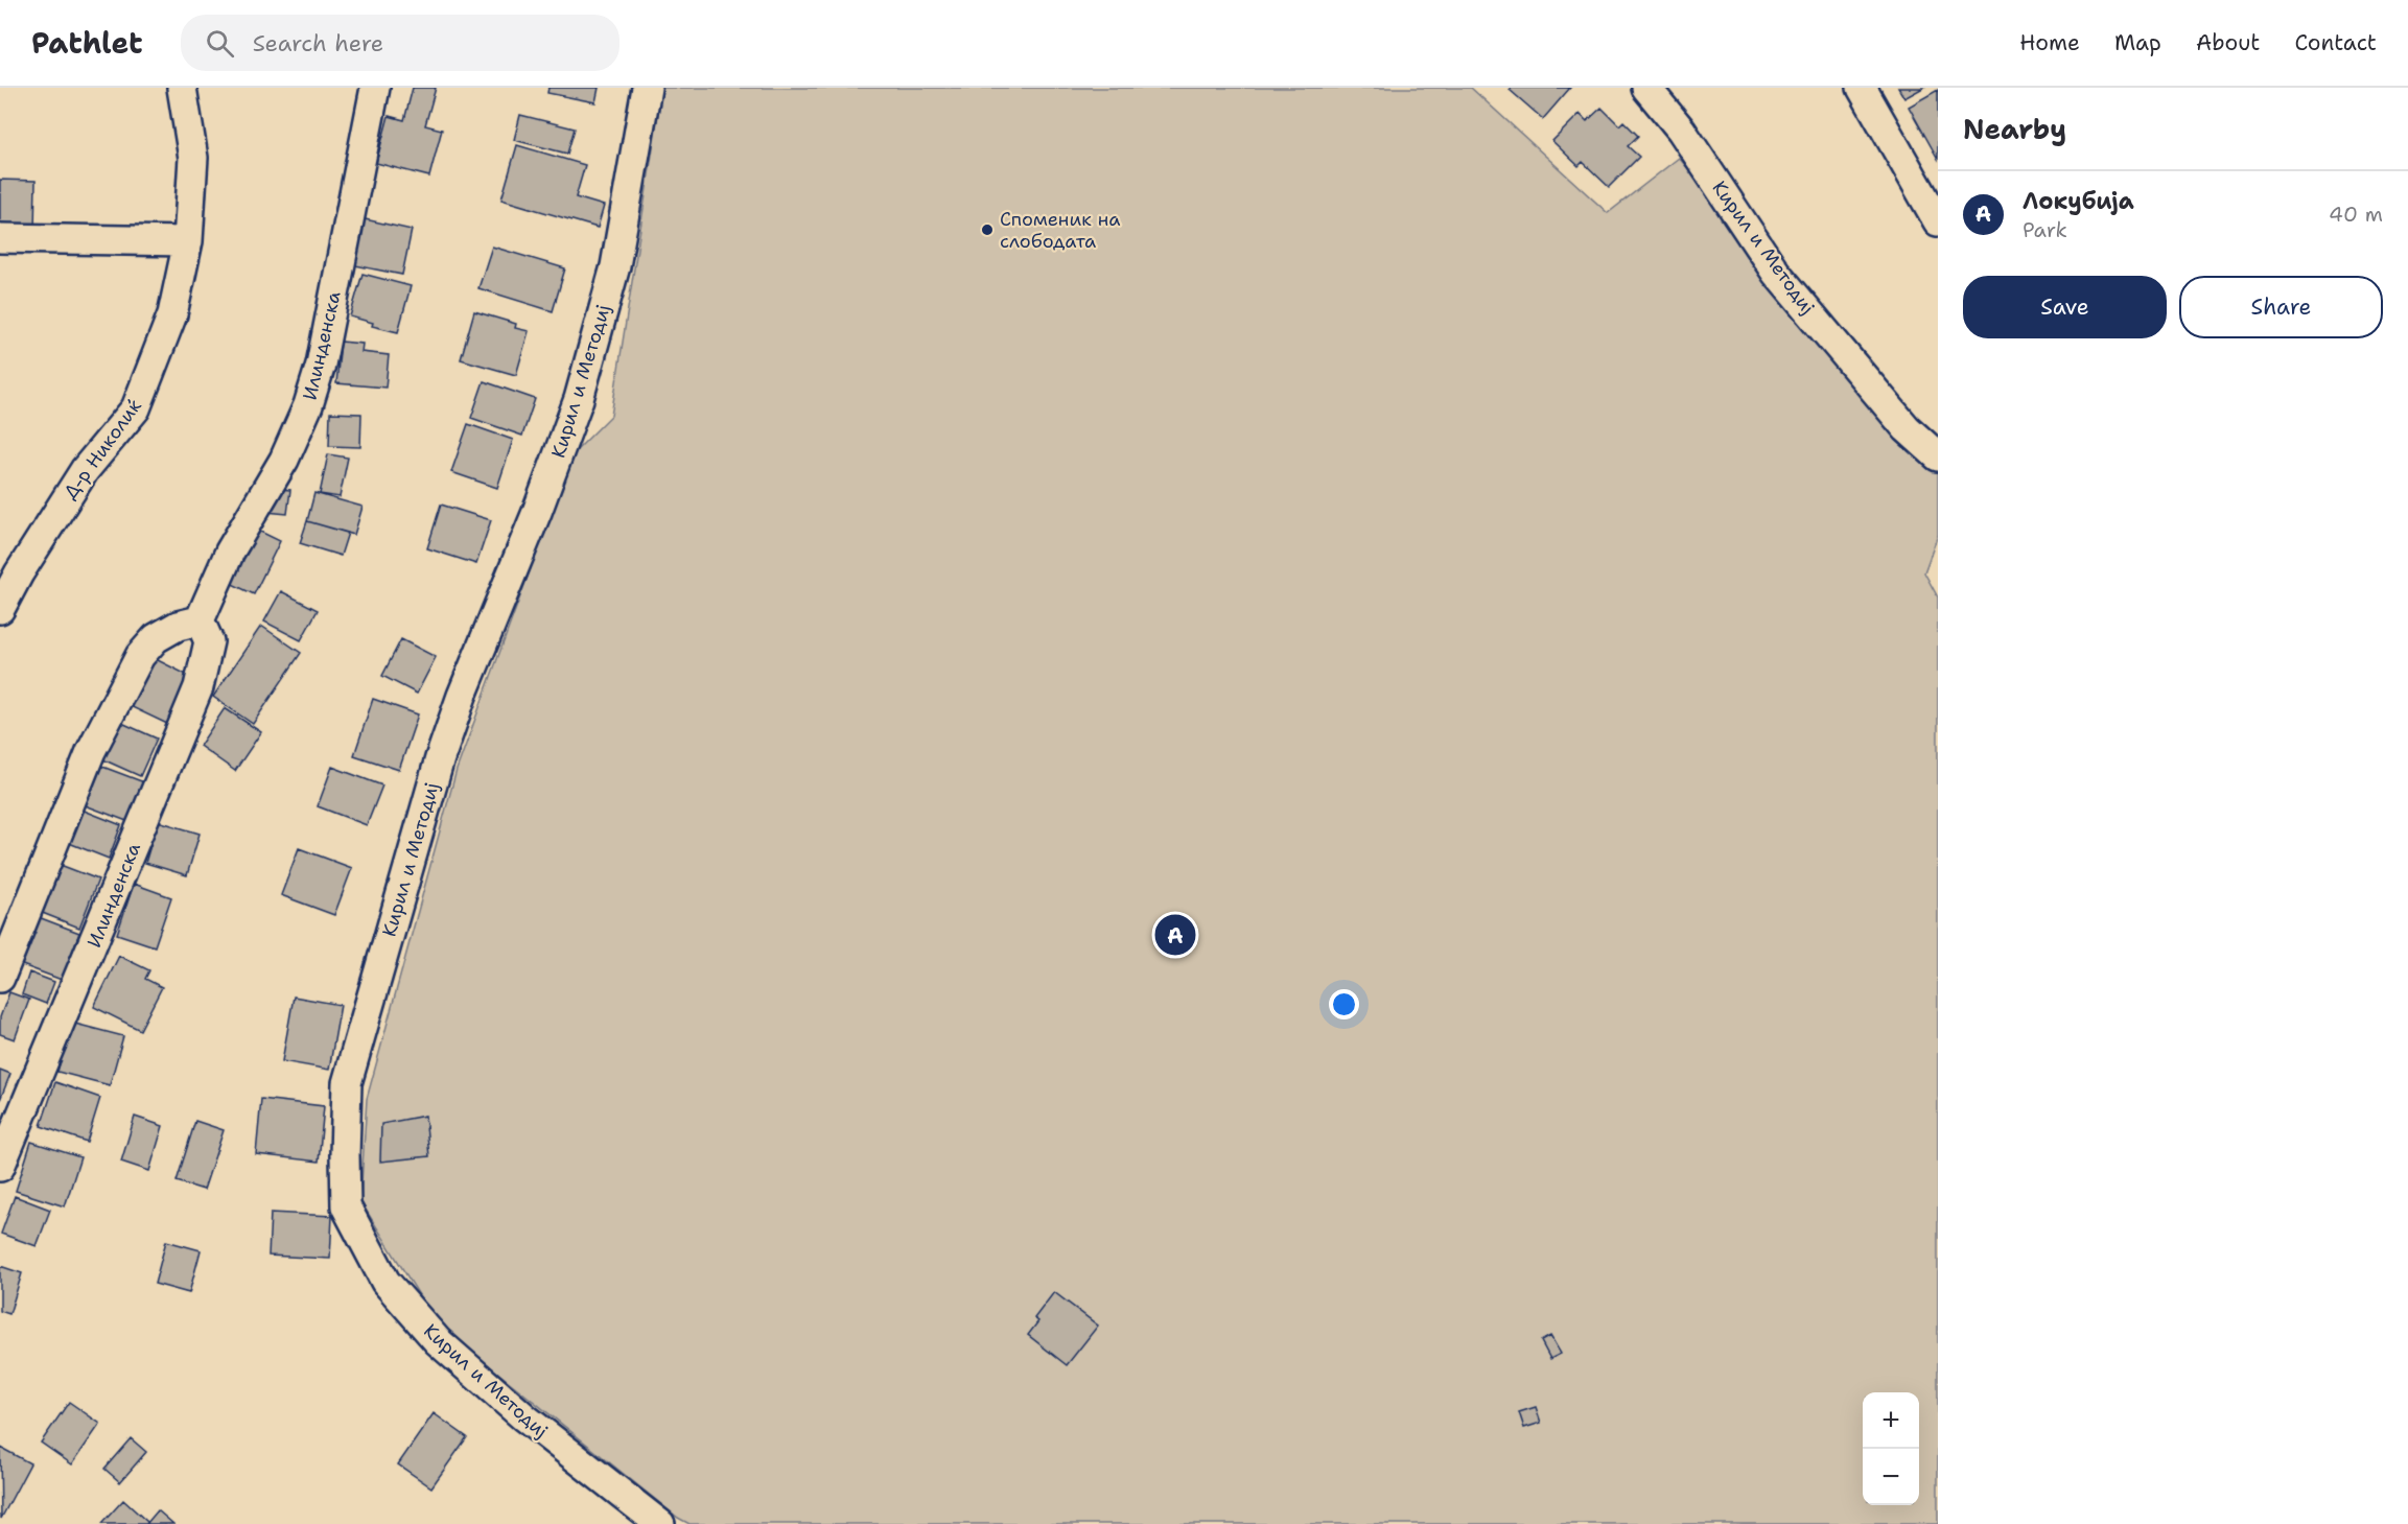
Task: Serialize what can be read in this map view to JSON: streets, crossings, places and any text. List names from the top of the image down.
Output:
{
  "streets": {
    "street": ["Кирил и Методиј", "Илинденска", "Д-р Николиќ"]
  },
  "places": ["Споменик на слободата"],
  "page": {
    "header": "Pathlet",
    "search": "Search here",
    "nav": [
      "Home",
      "Map",
      "About",
      "Contact"
    ],
    "heading": "Nearby",
    "list": [
      {
        "mark": "A",
        "name": "Локубија",
        "note": "Park",
        "value": "40 m"
      }
    ],
    "buttons": ["Save", "Share"],
    "pins": "A",
    "map_buttons": ["+", "−"]
  }
}
